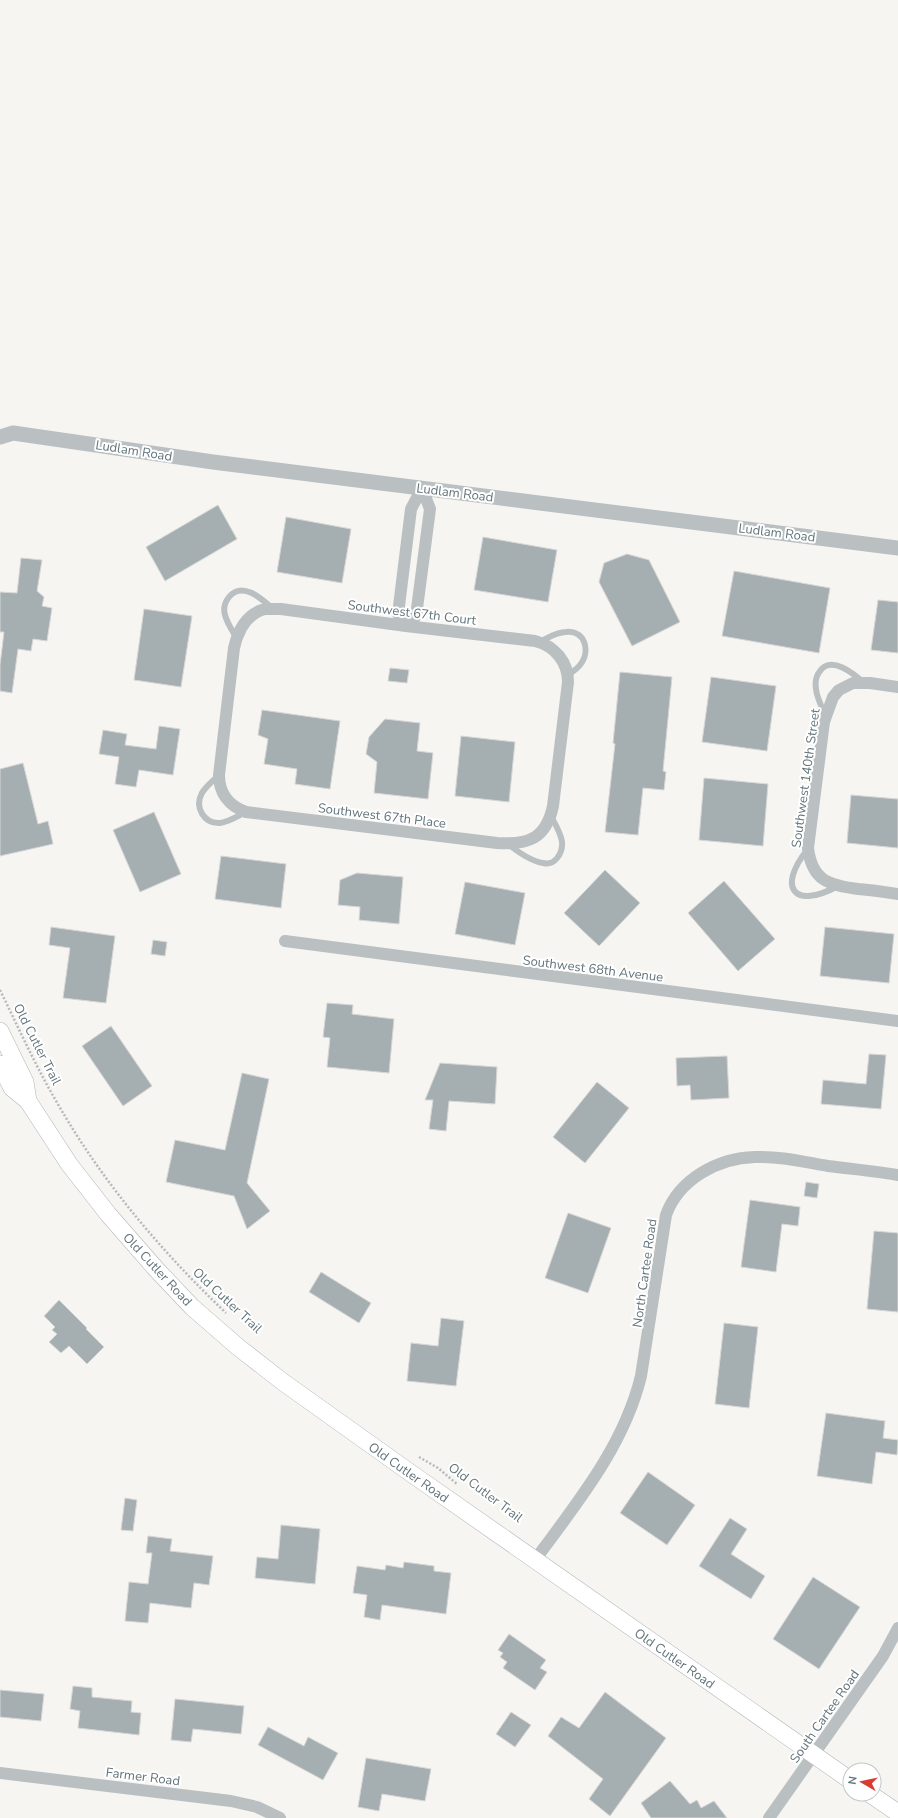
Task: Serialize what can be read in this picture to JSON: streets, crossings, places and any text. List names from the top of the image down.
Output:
{
  "streets": {
    "main road": ["Old Cutler Road"],
    "street": [
      "Ludlam Road",
      "Southwest 67th Court",
      "Southwest 140th Street",
      "Southwest 67th Place",
      "Southwest 68th Avenue",
      "North Cartee Road",
      "South Cartee Road",
      "Farmer Road"
    ],
    "path": ["Old Cutler Trail"]
  },
  "crossings": [
    ["Old Cutler Road", "North Cartee Road"],
    ["Old Cutler Road", "South Cartee Road"]
  ],
  "north": "left"
}
